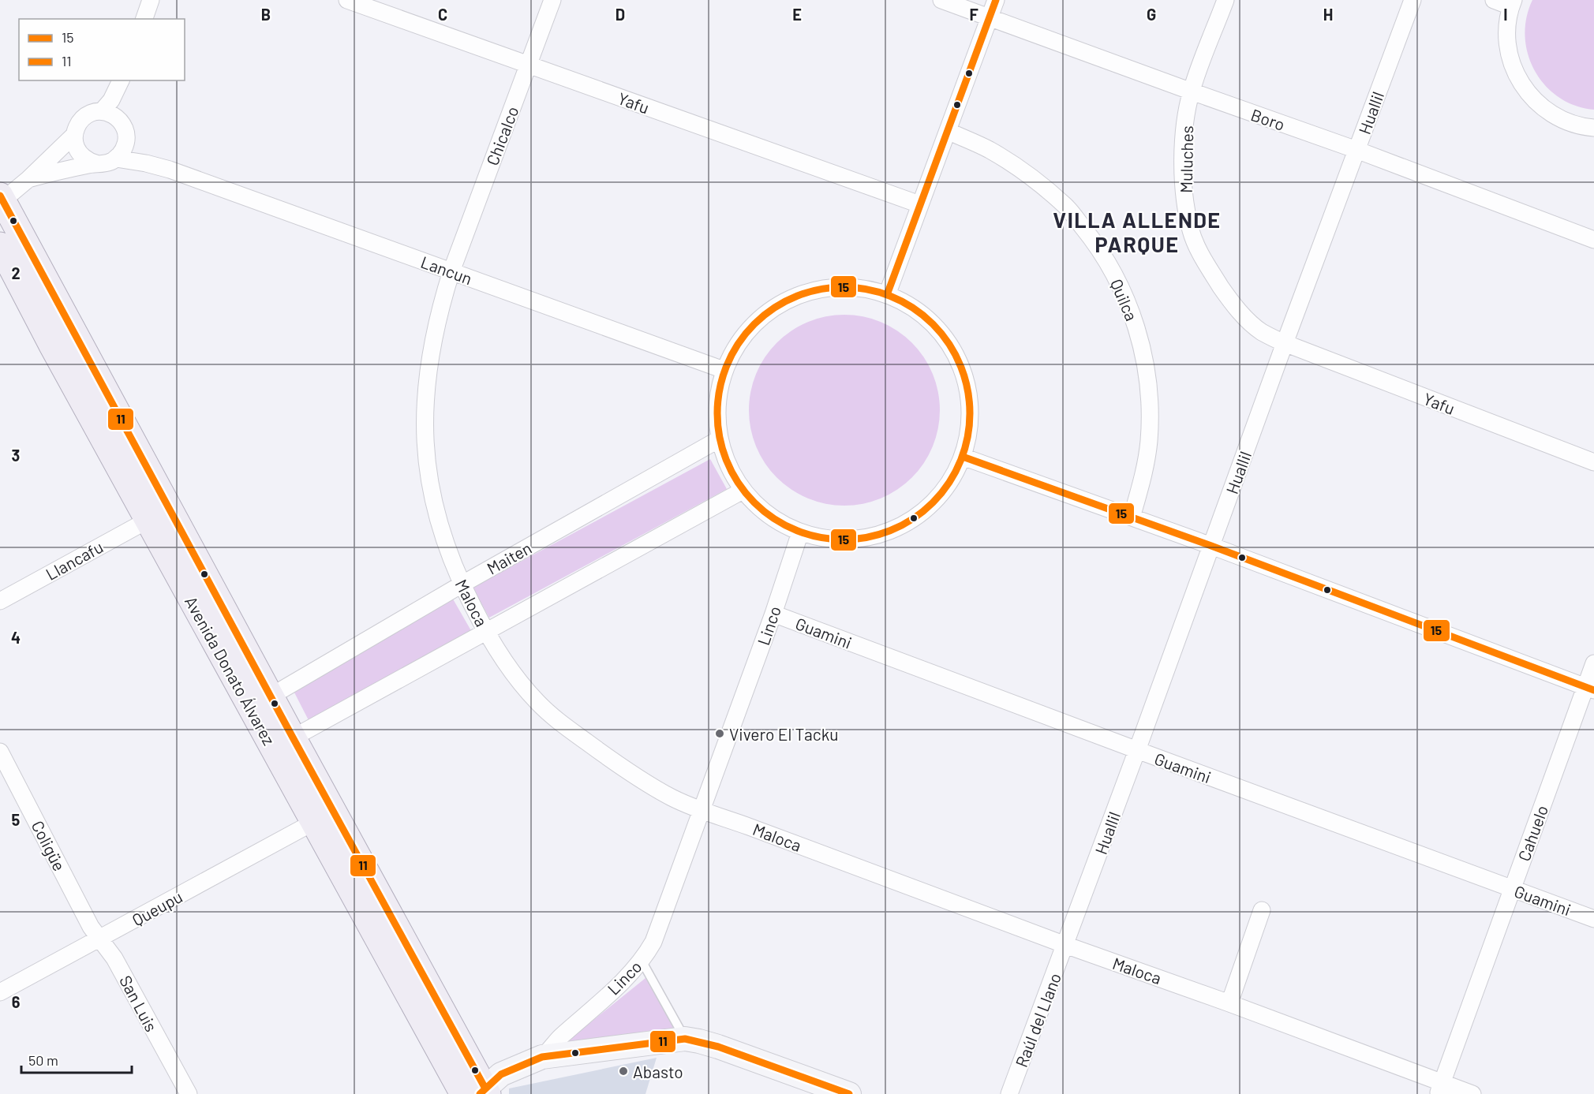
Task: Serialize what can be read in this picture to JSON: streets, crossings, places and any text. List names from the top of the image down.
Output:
{
  "streets": {
    "main road": ["Avenida Donato Álvarez"],
    "street": [
      "Yafu",
      "Huallil",
      "Boro",
      "Chicalco",
      "Muluches",
      "Lancun",
      "Quilca",
      "Maiten",
      "Llancafu",
      "Maloca",
      "Linco",
      "Guamini",
      "Cahuelo",
      "Coligüe",
      "Queupu",
      "San Luis",
      "Raúl del Llano"
    ]
  },
  "crossings": [
    ["Yafu", "Huallil"],
    ["Yafu", "Chicalco"],
    ["Yafu", "Muluches"],
    ["Huallil", "Boro"],
    ["Huallil", "Muluches"],
    ["Huallil", "Maloca"],
    ["Huallil", "Guamini"],
    ["Huallil", "Raúl del Llano"],
    ["Boro", "Muluches"],
    ["Chicalco", "Lancun"],
    ["Chicalco", "Maloca"],
    ["Lancun", "Maloca"],
    ["Lancun", "Avenida Donato Álvarez"],
    ["Maiten", "Maloca"],
    ["Maiten", "Avenida Donato Álvarez"],
    ["Llancafu", "Avenida Donato Álvarez"],
    ["Maloca", "Linco"],
    ["Maloca", "Cahuelo"],
    ["Maloca", "Raúl del Llano"],
    ["Linco", "Guamini"],
    ["Guamini", "Cahuelo"],
    ["Avenida Donato Álvarez", "Queupu"],
    ["Coligüe", "Queupu"],
    ["Coligüe", "San Luis"],
    ["Queupu", "San Luis"]
  ],
  "districts": ["VILLA ALLENDE PARQUE"],
  "places": ["Vivero El Tacku", "Abasto"],
  "lines": ["transit line 15", "transit line 11"],
  "legend": ["15", "11"],
  "scale_bar": "50 m",
  "grid": {
    "columns": [
      "B",
      "C",
      "D",
      "E",
      "F",
      "G",
      "H",
      "I"
    ],
    "rows": [
      "2",
      "3",
      "4",
      "5",
      "6"
    ]
  }
}
